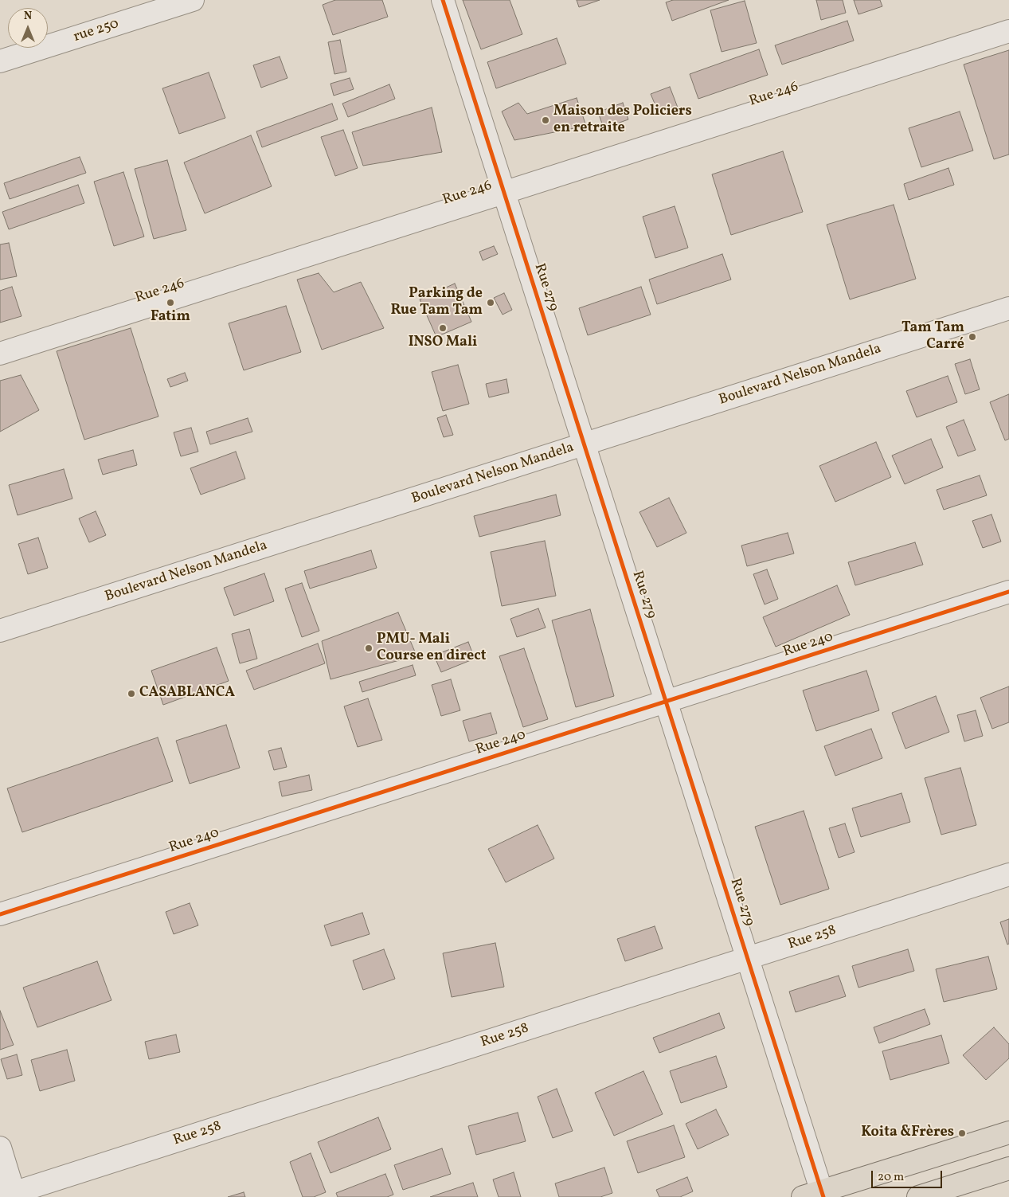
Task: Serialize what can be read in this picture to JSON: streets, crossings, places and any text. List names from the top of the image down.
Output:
{
  "streets": {
    "street": [
      "rue 250",
      "Rue 246",
      "Rue 279",
      "Boulevard Nelson Mandela",
      "Rue 240",
      "Rue 258"
    ]
  },
  "crossings": [
    ["Rue 246", "Rue 279"],
    ["Rue 279", "Boulevard Nelson Mandela"],
    ["Rue 279", "Rue 240"],
    ["Rue 279", "Rue 258"]
  ],
  "places": [
    "Maison des Policiers en retraite",
    "Fatim",
    "Parking de Rue Tam Tam",
    "INSO Mali",
    "Tam Tam Carré",
    "PMU- Mali Course en direct",
    "CASABLANCA",
    "Koita &Frères"
  ],
  "scale_bar": "20 m",
  "north": "top"
}
